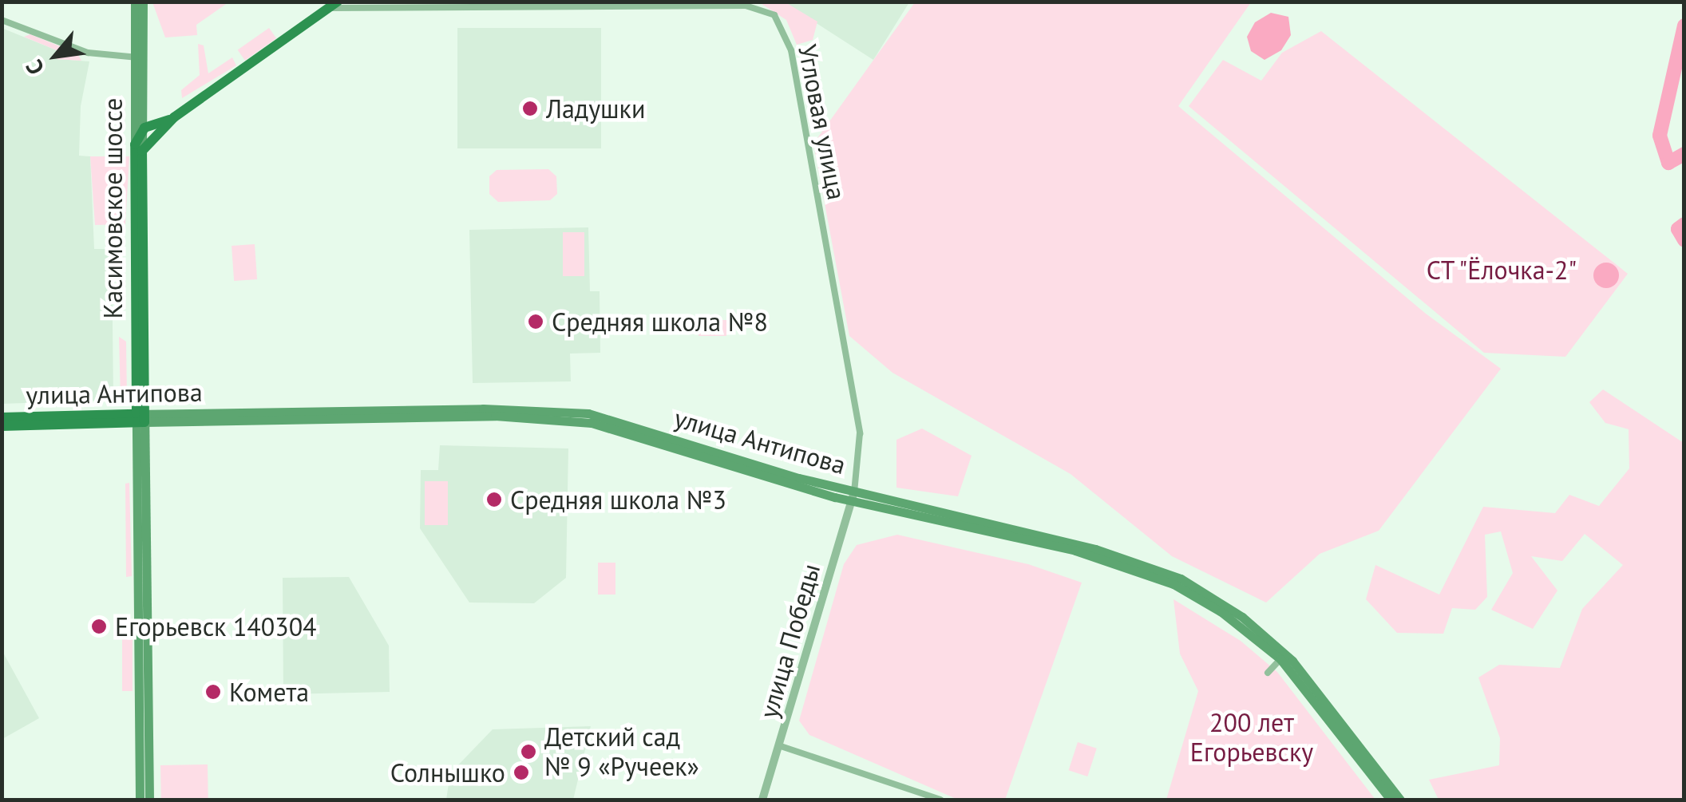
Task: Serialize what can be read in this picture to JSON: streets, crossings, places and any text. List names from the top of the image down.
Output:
{
  "streets": {
    "main road": ["Касимовское шоссе", "улица Антипова"],
    "street": ["Угловая улица", "улица Победы"]
  },
  "crossings": [
    ["Угловая улица", "улица Антипова"],
    ["Угловая улица", "улица Победы"],
    ["Касимовское шоссе", "улица Антипова"],
    ["улица Антипова", "улица Победы"]
  ],
  "parks": ["СТ \"Ёлочка-2\"", "200 лет Егорьевску"],
  "places": [
    "Ладушки",
    "Средняя школа №8",
    "Средняя школа №3",
    "Егорьевск 140304",
    "Комета",
    "Детский сад № 9 «Ручеек»",
    "Солнышко"
  ],
  "north": "bottom left"
}
